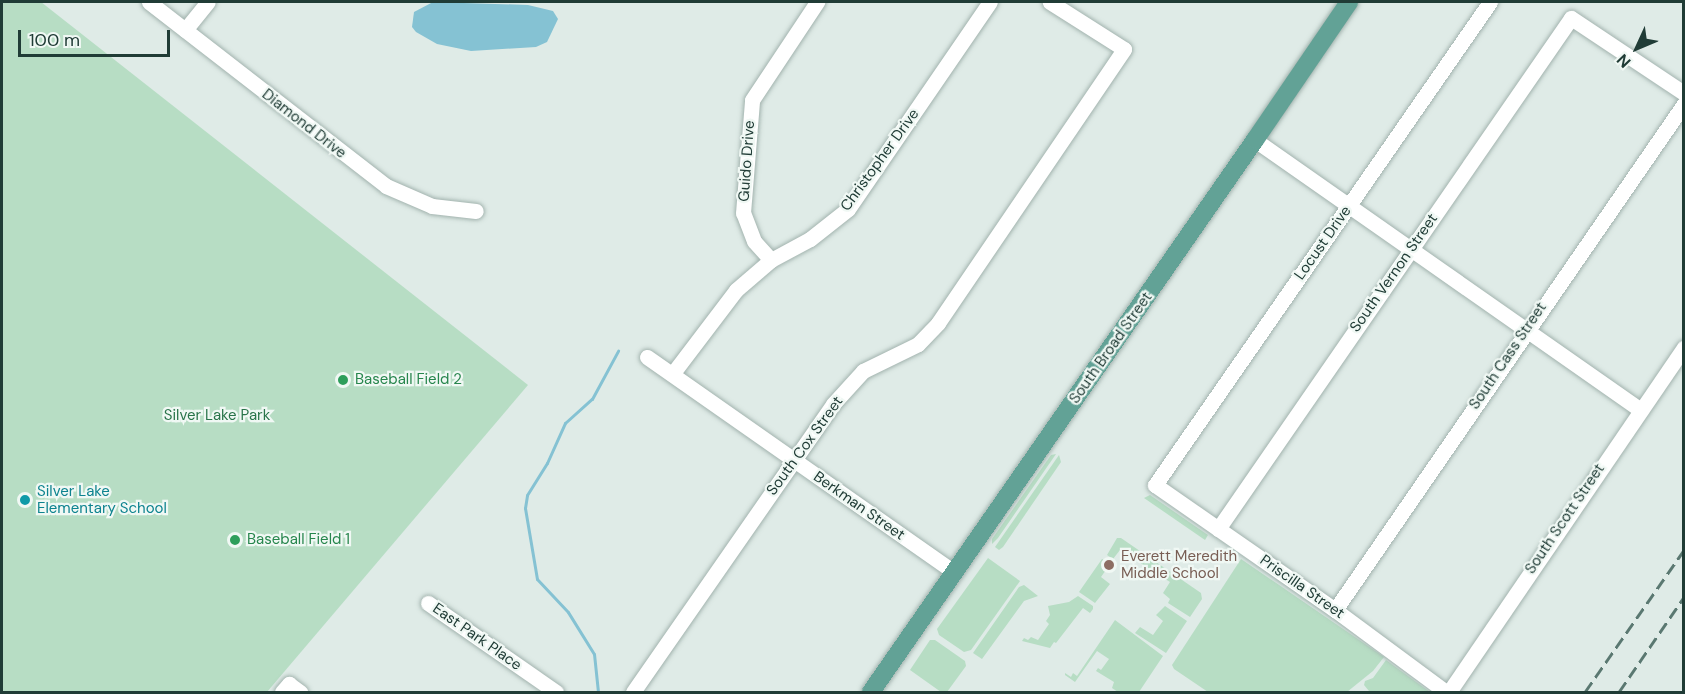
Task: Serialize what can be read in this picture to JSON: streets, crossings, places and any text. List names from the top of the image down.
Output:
{
  "streets": {
    "main road": ["South Broad Street"],
    "street": [
      "Diamond Drive",
      "Christopher Drive",
      "Guido Drive",
      "Locust Drive",
      "South Vernon Street",
      "South Cass Street",
      "South Cox Street",
      "Berkman Street",
      "South Scott Street",
      "Priscilla Street",
      "East Park Place"
    ]
  },
  "crossings": [
    ["Christopher Drive", "Guido Drive"],
    ["Christopher Drive", "Berkman Street"],
    ["Locust Drive", "Priscilla Street"],
    ["South Vernon Street", "Priscilla Street"],
    ["South Broad Street", "Berkman Street"],
    ["South Cass Street", "Priscilla Street"],
    ["South Cox Street", "Berkman Street"],
    ["South Scott Street", "Priscilla Street"]
  ],
  "parks": ["Silver Lake Park"],
  "places": [
    "Baseball Field 2",
    "Silver Lake Elementary School",
    "Baseball Field 1",
    "Everett Meredith Middle School"
  ],
  "scale_bar": "100 m",
  "north": "bottom left"
}
